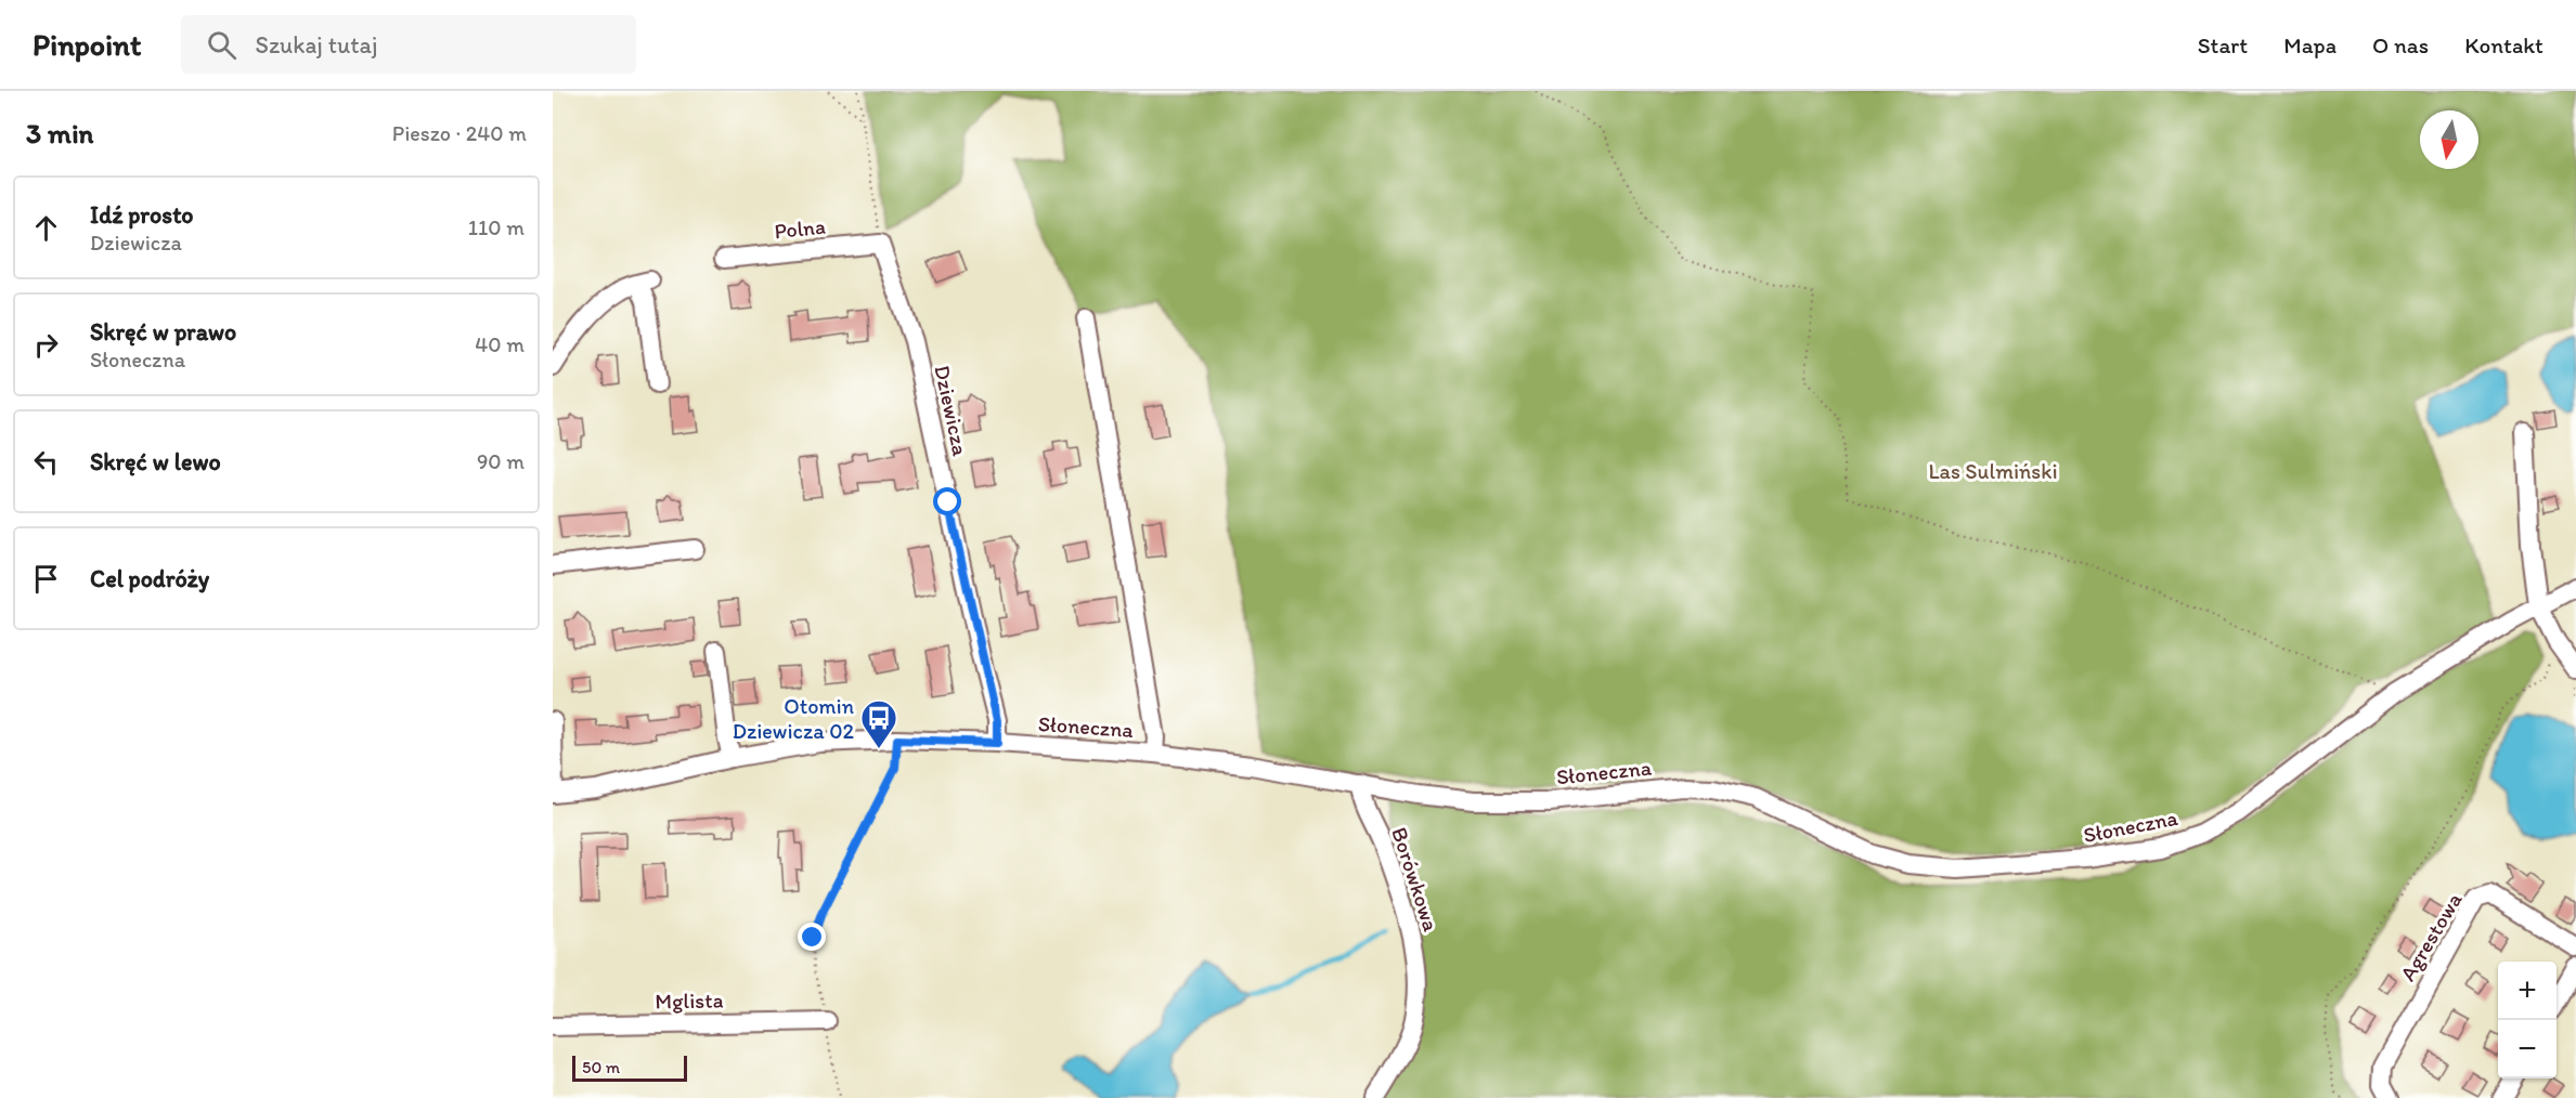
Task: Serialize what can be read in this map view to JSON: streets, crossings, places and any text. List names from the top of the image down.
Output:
{
  "streets": {
    "street": [
      "Polna",
      "Dziewicza",
      "Słoneczna",
      "Borówkowa",
      "Agrestowa",
      "Mglista"
    ]
  },
  "crossings": [
    ["Polna", "Dziewicza"],
    ["Dziewicza", "Słoneczna"],
    ["Słoneczna", "Borówkowa"]
  ],
  "parks": ["Las Sulmiński"],
  "places": {
    "bus stop": ["Otomin Dziewicza 02"]
  },
  "scale_bar": "50 m",
  "north": "bottom",
  "page": {
    "header": "Pinpoint",
    "search": "Szukaj tutaj",
    "nav": [
      "Start",
      "Mapa",
      "O nas",
      "Kontakt"
    ],
    "heading": ["3 min", "Pieszo · 240 m"],
    "list": [
      ["Idź prosto", "Dziewicza", "110 m"],
      ["Skręć w prawo", "Słoneczna", "40 m"],
      ["Skręć w lewo", "90 m"],
      "Cel podróży"
    ],
    "map_buttons": ["+", "−"],
    "scale": "50 m"
  }
}
